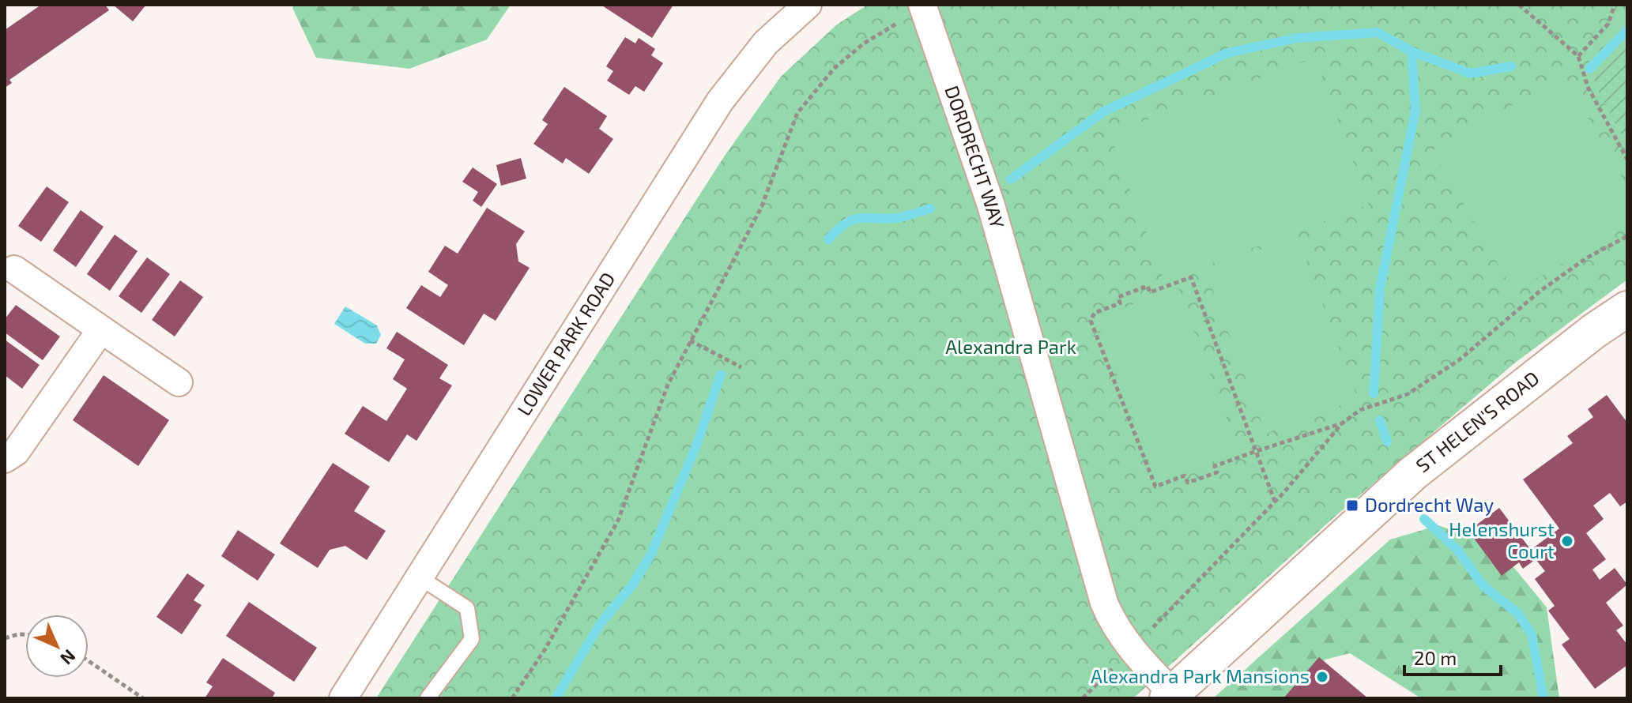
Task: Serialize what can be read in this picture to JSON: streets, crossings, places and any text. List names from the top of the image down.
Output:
{
  "streets": {
    "main road": ["ST HELEN'S ROAD"],
    "street": ["DORDRECHT WAY", "LOWER PARK ROAD"]
  },
  "crossings": [
    ["DORDRECHT WAY", "ST HELEN'S ROAD"]
  ],
  "parks": ["Alexandra Park"],
  "places": {
    "transit": ["Dordrecht Way"],
    "other": ["Helenshurst Court", "Alexandra Park Mansions"]
  },
  "scale_bar": "20 m",
  "north": "bottom right"
}
